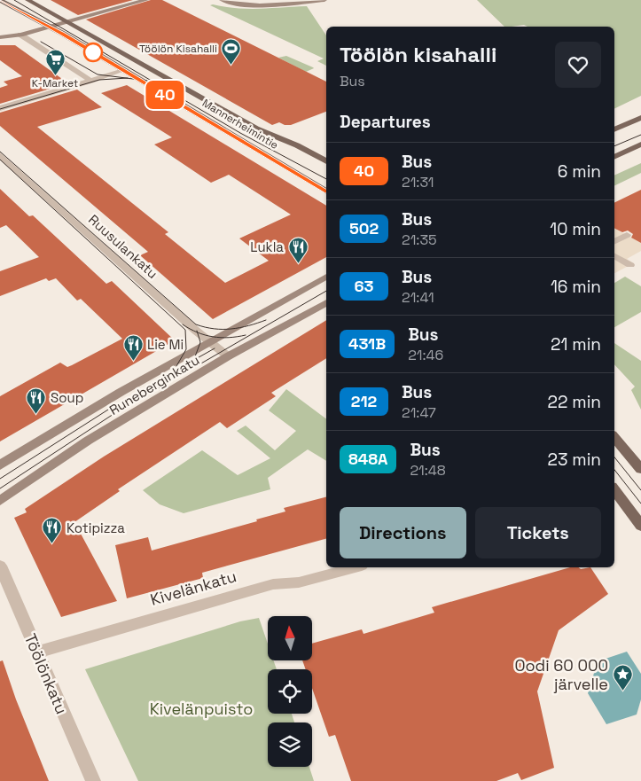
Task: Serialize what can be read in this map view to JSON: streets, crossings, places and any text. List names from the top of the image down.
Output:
{
  "streets": {
    "main road": ["Mannerheimintie", "Runeberginkatu"],
    "street": ["Ruusulankatu", "Kivelänkatu", "Töölönkatu"]
  },
  "crossings": [
    ["Ruusulankatu", "Runeberginkatu"],
    ["Kivelänkatu", "Töölönkatu"]
  ],
  "parks": ["Kivelänpuisto"],
  "places": {
    "sports": ["Töölön Kisahalli"],
    "supermarket": ["K-Market"],
    "restaurant": [
      "Lukla",
      "Lie Mi",
      "Soup",
      "Kotipizza"
    ],
    "place": ["Oodi 60 000 järvelle"]
  },
  "lines": ["bus line 40"],
  "north": "top",
  "page": {
    "on_map": "40",
    "heading": [
      ["Töölön kisahalli", "Bus"],
      "Departures"
    ],
    "list": [
      {
        "mark": "40",
        "name": "Bus",
        "note": "21:31",
        "value": "6 min"
      },
      {
        "mark": "502",
        "name": "Bus",
        "note": "21:35",
        "value": "10 min"
      },
      {
        "mark": "63",
        "name": "Bus",
        "note": "21:41",
        "value": "16 min"
      },
      {
        "mark": "431B",
        "name": "Bus",
        "note": "21:46",
        "value": "21 min"
      },
      {
        "mark": "212",
        "name": "Bus",
        "note": "21:47",
        "value": "22 min"
      },
      {
        "mark": "848A",
        "name": "Bus",
        "note": "21:48",
        "value": "23 min"
      }
    ],
    "buttons": ["Directions", "Tickets"]
  }
}
